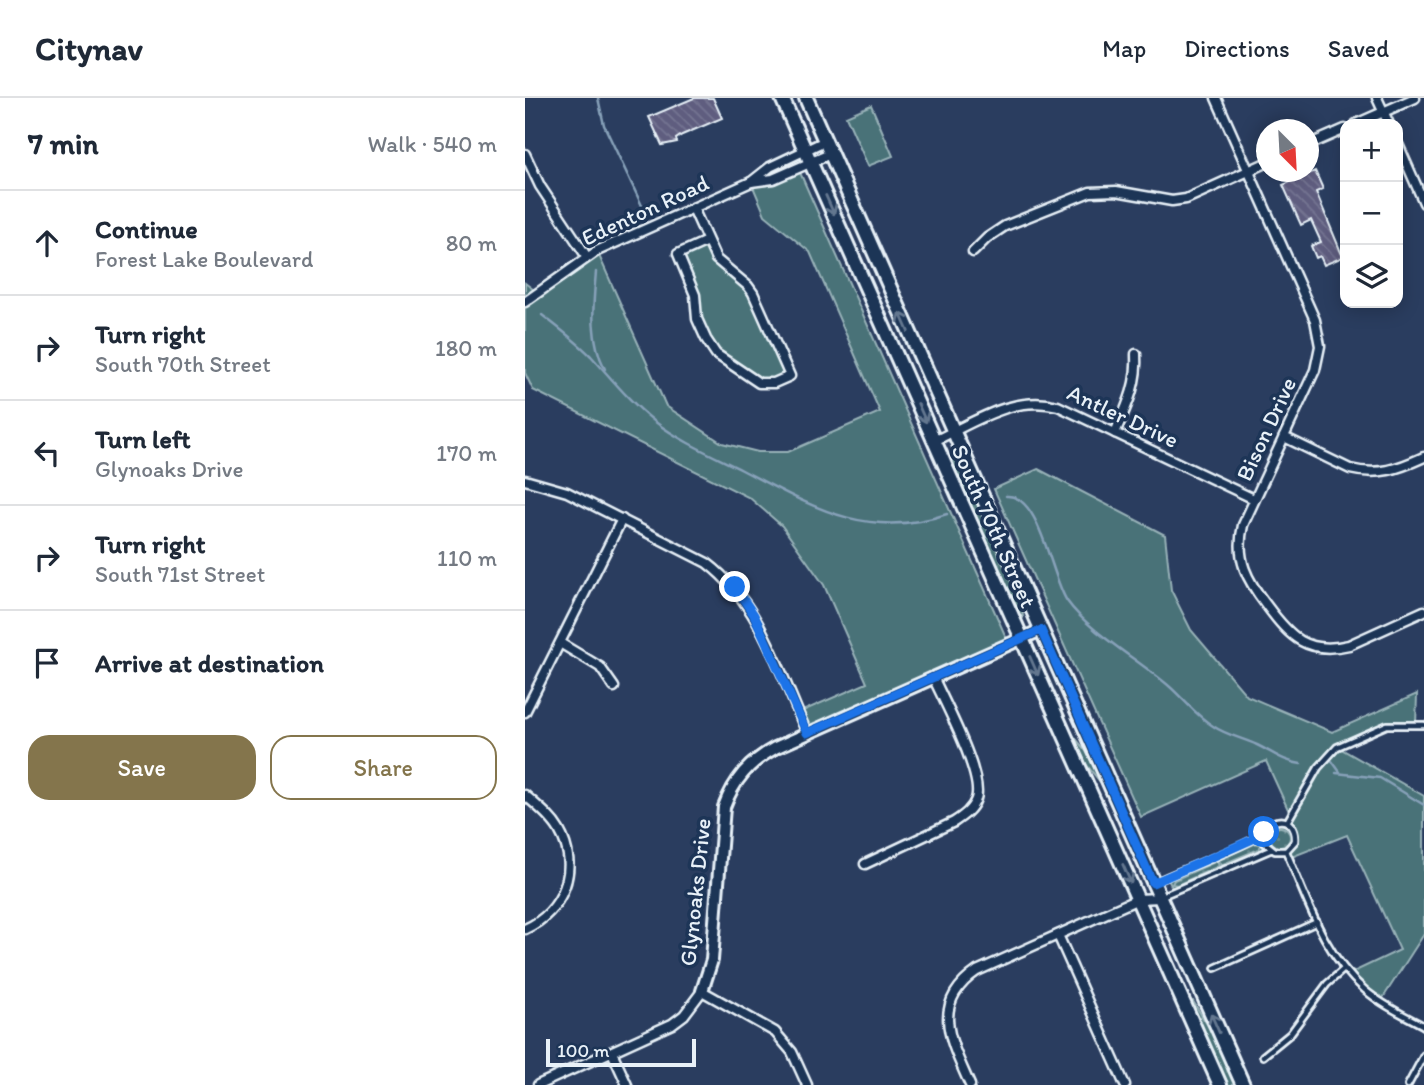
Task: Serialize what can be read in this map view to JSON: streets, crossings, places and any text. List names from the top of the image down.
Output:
{
  "streets": {
    "main road": ["South 70th Street"],
    "street": [
      "Edenton Road",
      "Antler Drive",
      "Bison Drive",
      "Glynoaks Drive"
    ]
  },
  "crossings": [
    ["Edenton Road", "South 70th Street"],
    ["Antler Drive", "Bison Drive"],
    ["Antler Drive", "South 70th Street"],
    ["South 70th Street", "Glynoaks Drive"]
  ],
  "scale_bar": "100 m",
  "north": "bottom right",
  "page": {
    "header": "Citynav",
    "nav": ["Map", "Directions", "Saved"],
    "heading": ["7 min", "Walk · 540 m"],
    "map_buttons": ["+", "−"],
    "list": [
      ["Continue", "Forest Lake Boulevard", "80 m"],
      ["Turn right", "South 70th Street", "180 m"],
      ["Turn left", "Glynoaks Drive", "170 m"],
      ["Turn right", "South 71st Street", "110 m"],
      "Arrive at destination"
    ],
    "buttons": ["Save", "Share"],
    "scale": "100 m"
  }
}
